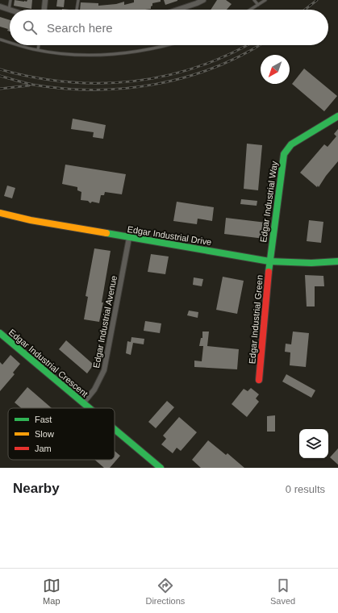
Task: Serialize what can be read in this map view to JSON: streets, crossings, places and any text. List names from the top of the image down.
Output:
{
  "streets": {
    "street": [
      "Edgar Industrial Way",
      "Edgar Industrial Drive",
      "Edgar Industrial Green",
      "Edgar Industrial Avenue",
      "Edgar Industrial Crescent"
    ]
  },
  "crossings": [
    ["Edgar Industrial Way", "Edgar Industrial Drive"],
    ["Edgar Industrial Way", "Edgar Industrial Green"],
    ["Edgar Industrial Drive", "Edgar Industrial Green"],
    ["Edgar Industrial Drive", "Edgar Industrial Avenue"],
    ["Edgar Industrial Avenue", "Edgar Industrial Crescent"]
  ],
  "legend": ["Fast", "Slow", "Jam"],
  "north": "bottom left",
  "page": {
    "search": "Search here",
    "heading": ["Nearby", "0 results"],
    "nav": ["Map", "Directions", "Saved"]
  }
}
